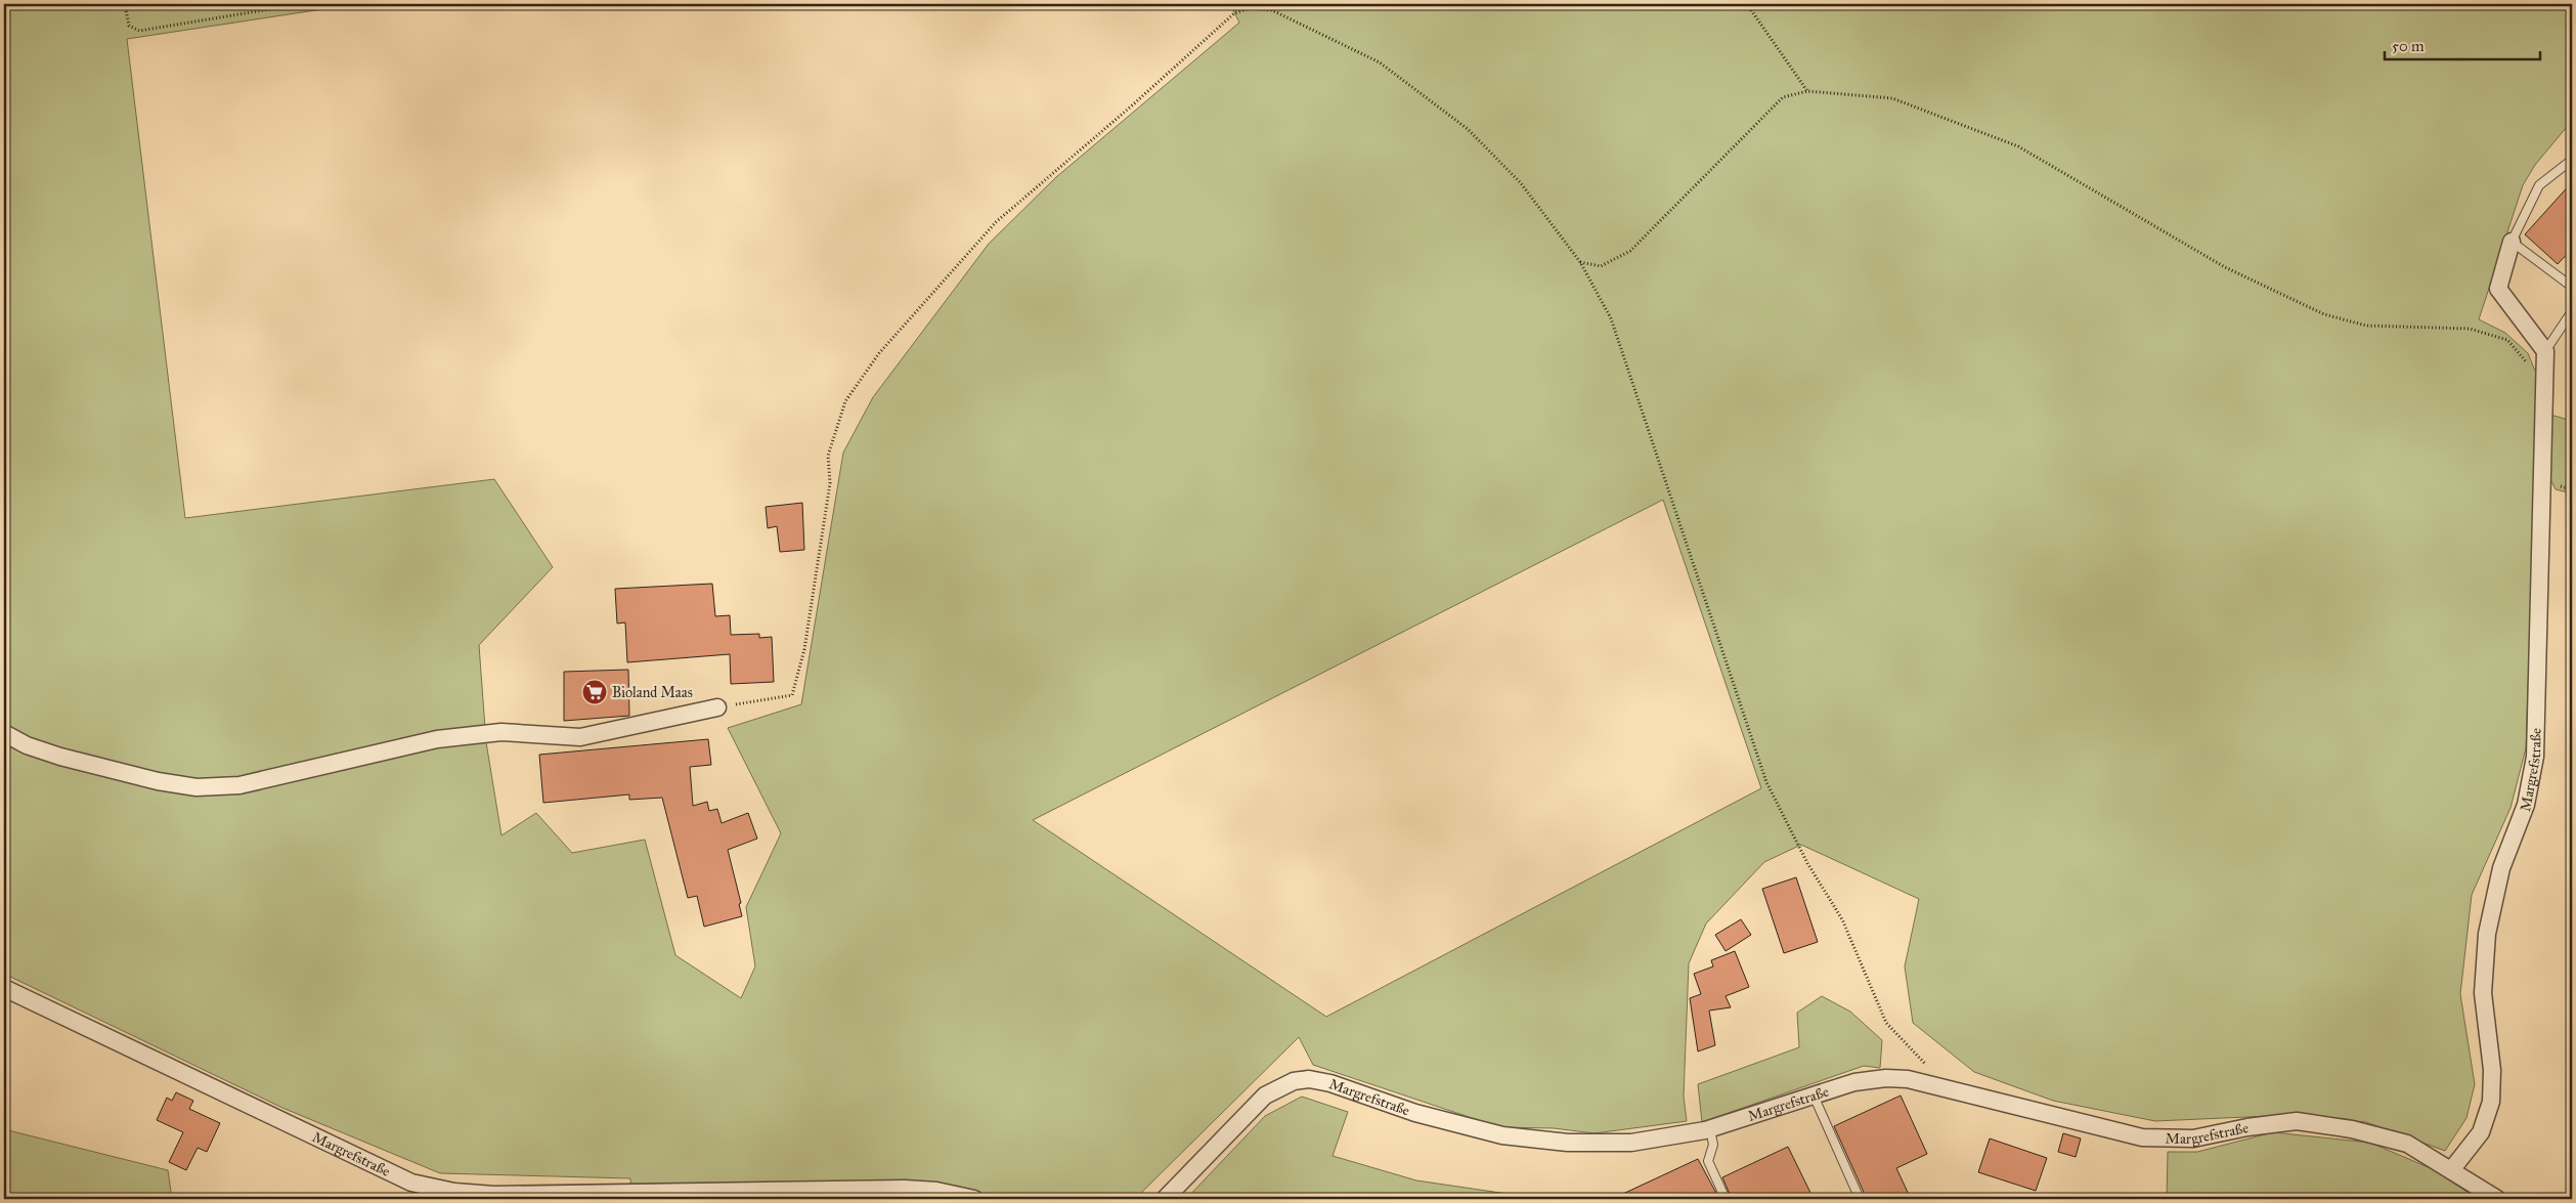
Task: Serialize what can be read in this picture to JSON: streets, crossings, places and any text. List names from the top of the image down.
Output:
{
  "streets": {
    "street": ["Margrefstraße"]
  },
  "places": {
    "supermarket": ["Bioland Maas"]
  },
  "scale_bar": "50 m"
}
